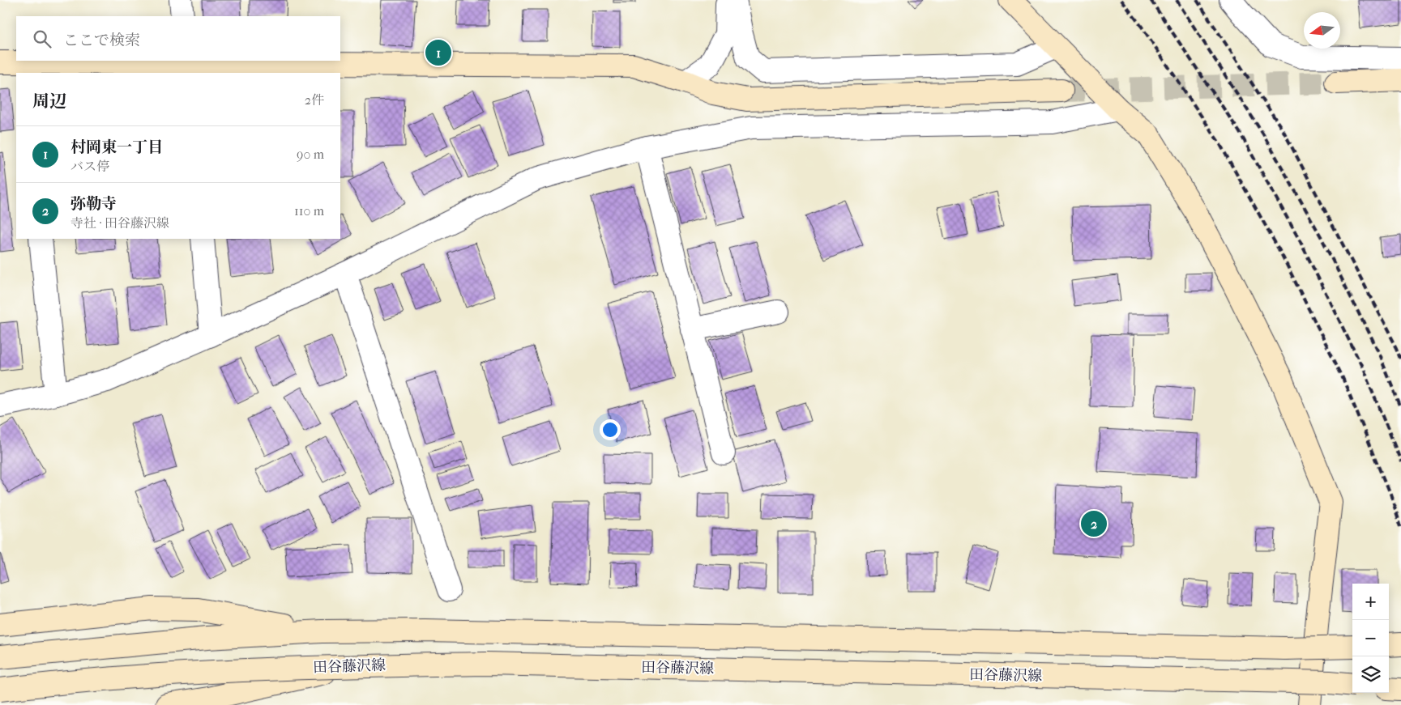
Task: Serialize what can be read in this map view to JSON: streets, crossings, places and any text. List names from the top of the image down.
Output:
{
  "streets": {
    "main road": ["田谷藤沢線"]
  },
  "north": "left",
  "page": {
    "search": "ここで検索",
    "pins": ["1", "2"],
    "heading": ["周辺", "2件"],
    "list": [
      {
        "mark": "1",
        "name": "村岡東一丁目",
        "note": "バス停",
        "value": "90 m"
      },
      {
        "mark": "2",
        "name": "弥勒寺",
        "note": "寺社 · 田谷藤沢線",
        "value": "110 m"
      }
    ],
    "map_buttons": ["+", "−"]
  }
}
